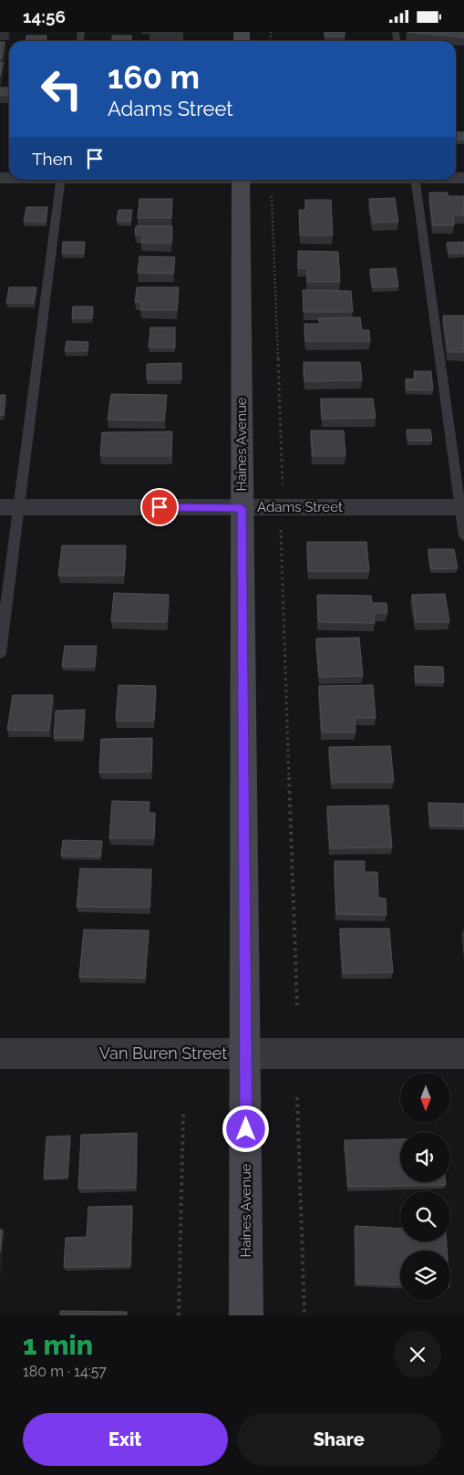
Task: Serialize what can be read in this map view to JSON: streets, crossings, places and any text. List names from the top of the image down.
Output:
{
  "streets": {
    "main road": ["Haines Avenue"],
    "street": ["Adams Street", "Van Buren Street"]
  },
  "crossings": [
    ["Haines Avenue", "Adams Street"],
    ["Haines Avenue", "Van Buren Street"]
  ],
  "north": "bottom",
  "page": {
    "status": "14:56",
    "turn": ["160 m", "Adams Street"],
    "then": "Then",
    "heading": ["1 min", "180 m · 14:57"],
    "buttons": ["Exit", "Share"]
  }
}
